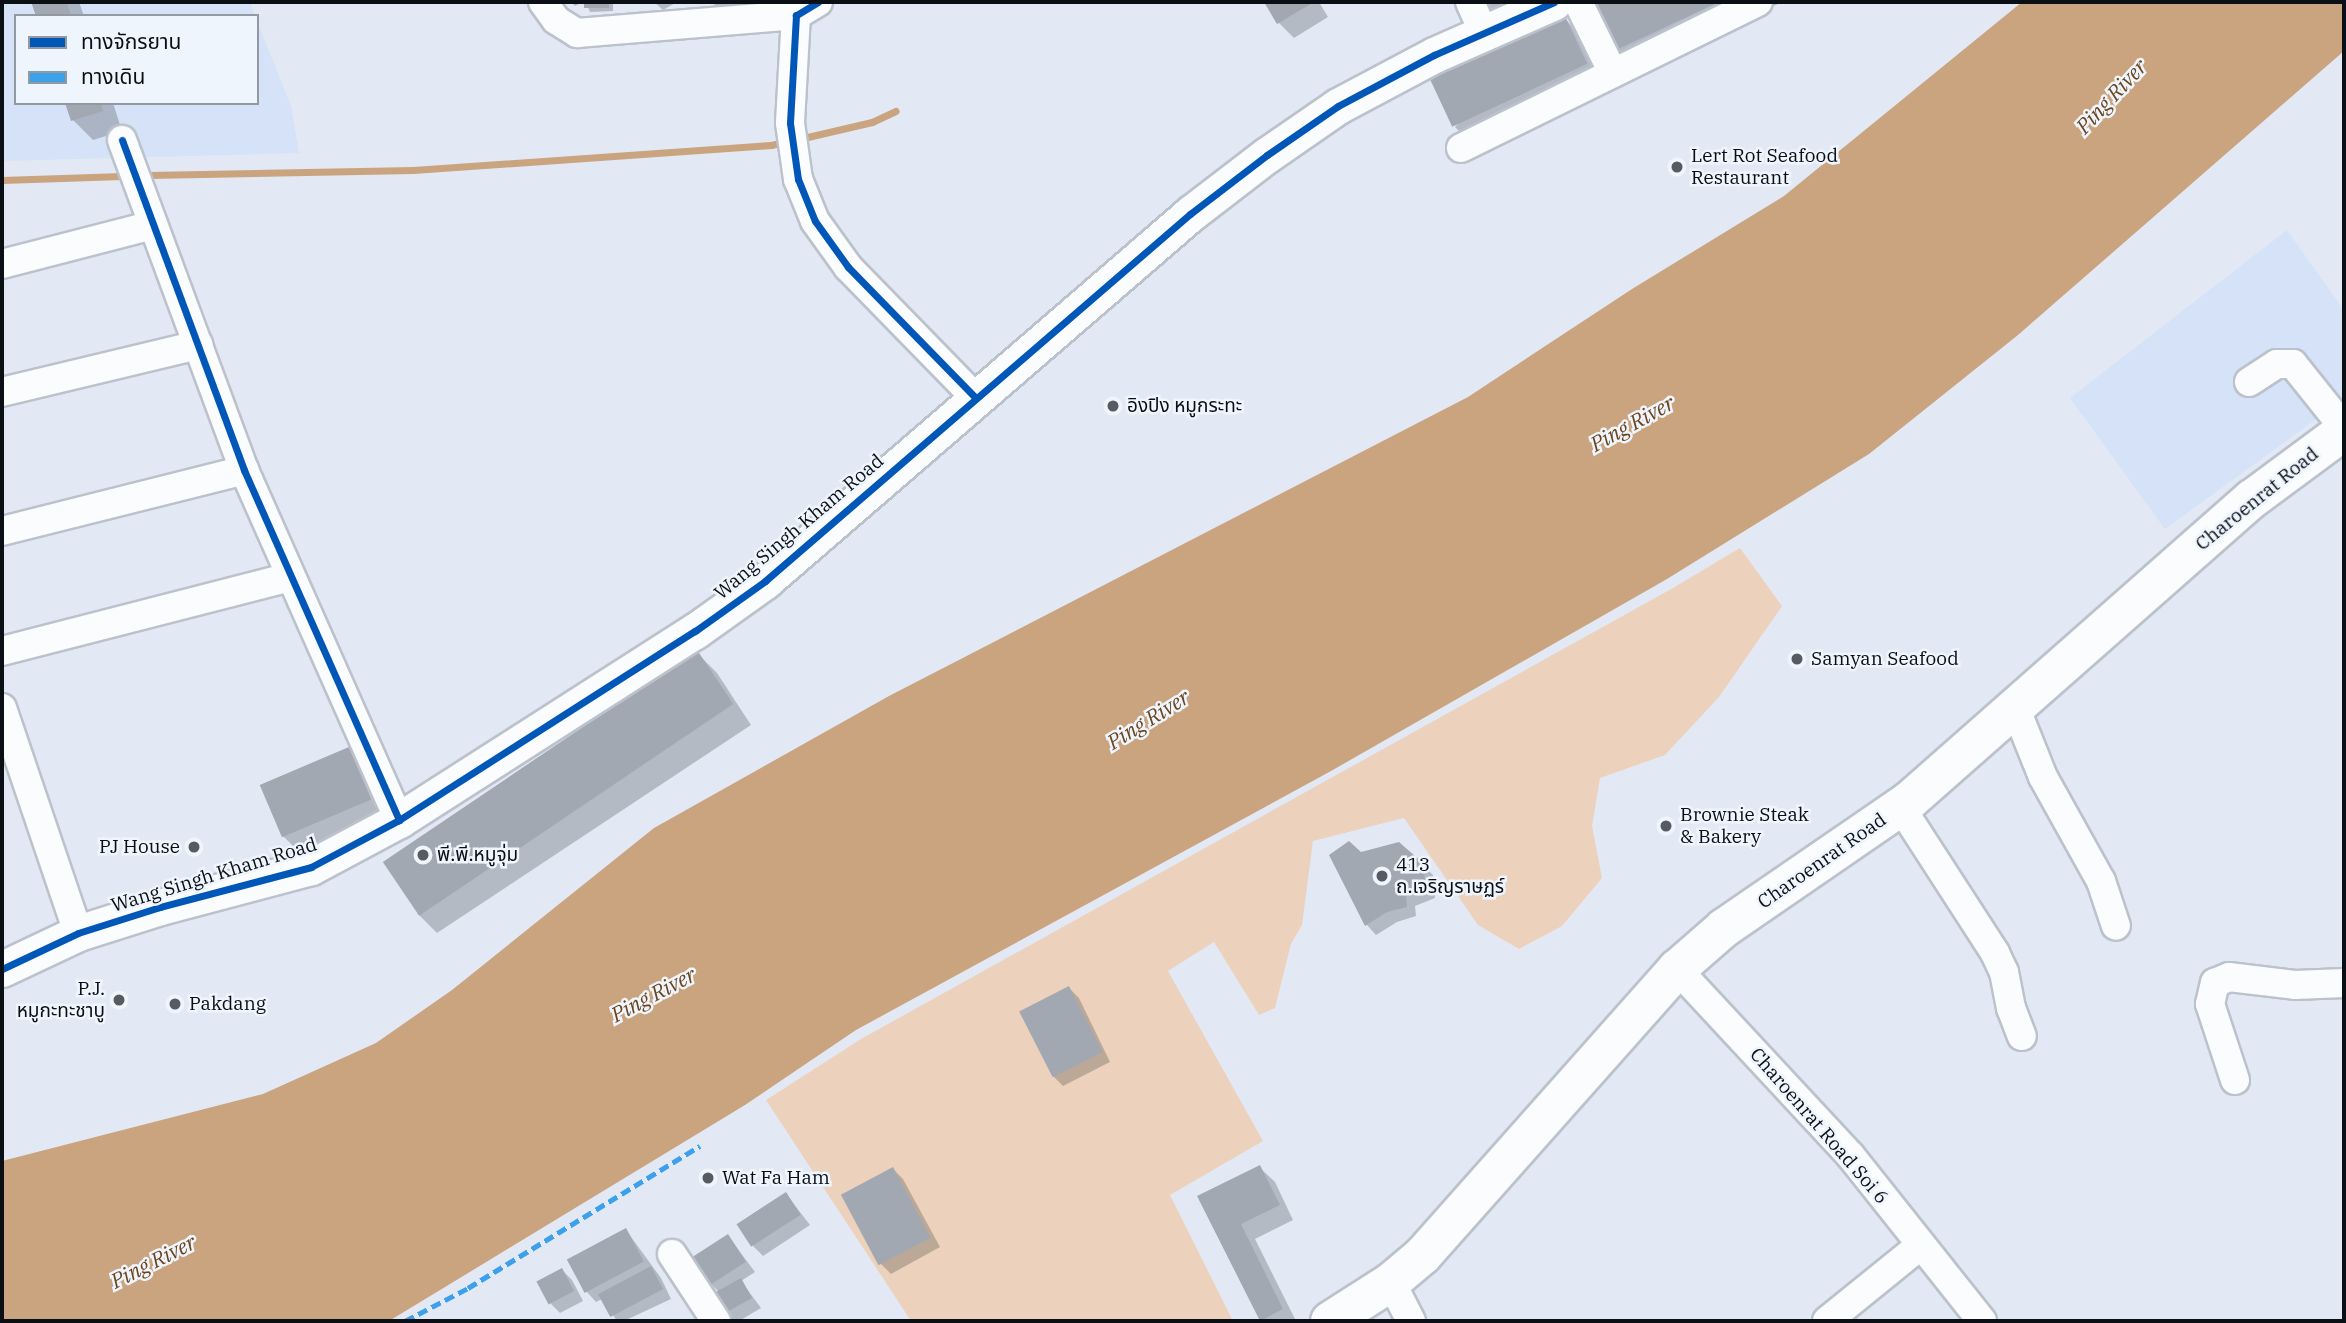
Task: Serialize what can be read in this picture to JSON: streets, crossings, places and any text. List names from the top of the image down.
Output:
{
  "streets": {
    "main road": ["Charoenrat Road"],
    "street": ["Wang Singh Kham Road", "Charoenrat Road Soi 6"]
  },
  "crossings": [
    ["Charoenrat Road", "Charoenrat Road Soi 6"]
  ],
  "water": ["Ping River"],
  "places": [
    "Lert Rot Seafood Restaurant",
    "อิงปิง หมูกระทะ",
    "Samyan Seafood",
    "Brownie Steak & Bakery",
    "PJ House",
    "พี.พี.หมูจุ่ม",
    "413 ถ.เจริญราษฏร์",
    "P.J. หมูกะทะชาบู",
    "Pakdang",
    "Wat Fa Ham"
  ],
  "legend": ["ทางจักรยาน", "ทางเดิน"]
}
